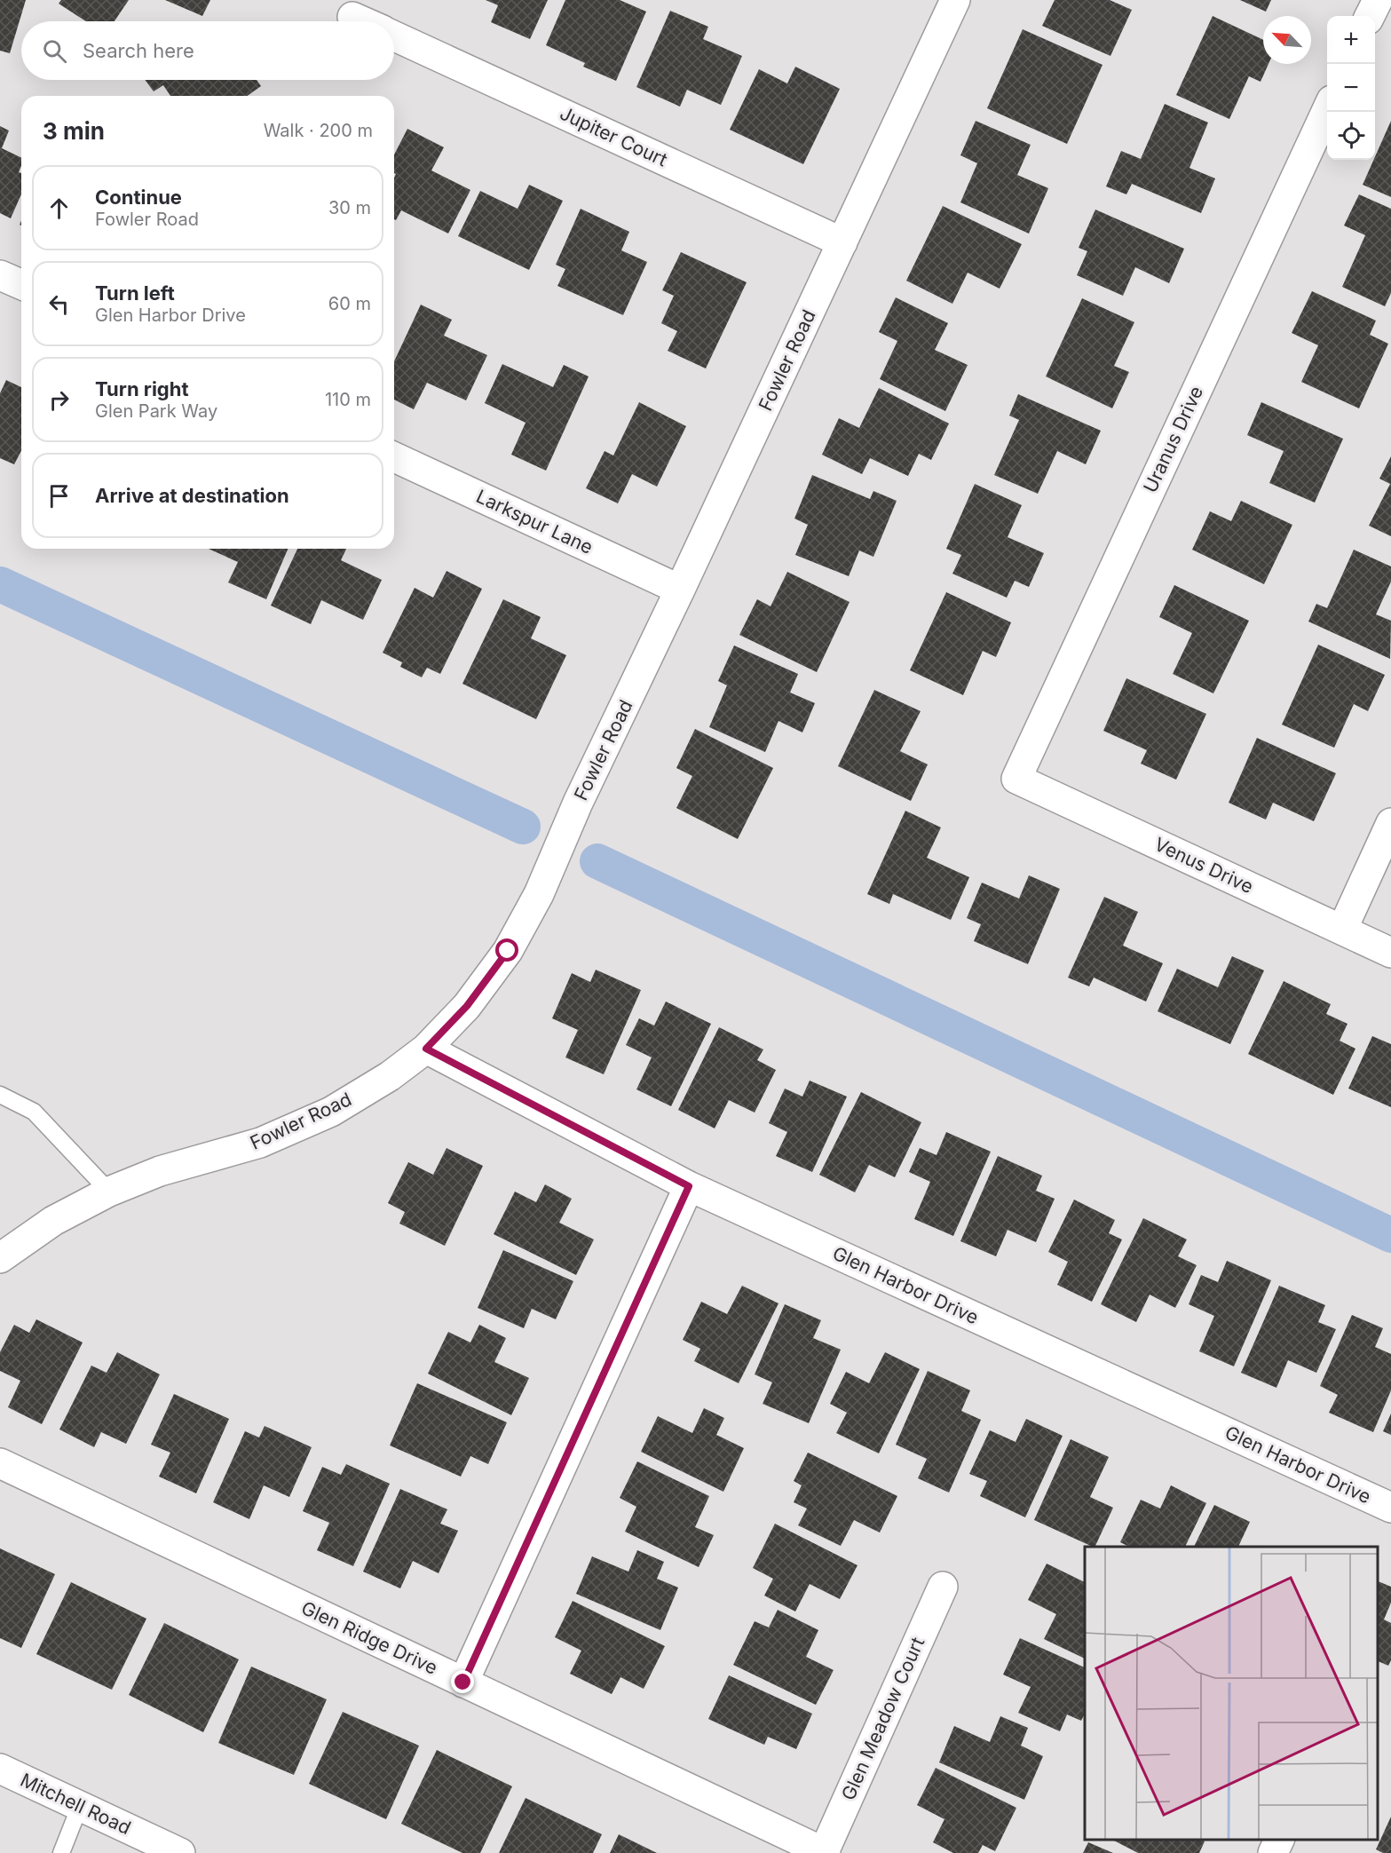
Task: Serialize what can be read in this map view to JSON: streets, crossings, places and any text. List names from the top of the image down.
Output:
{
  "streets": {
    "street": [
      "Jupiter Court",
      "Fowler Road",
      "Uranus Drive",
      "Larkspur Lane",
      "Venus Drive",
      "Glen Harbor Drive",
      "Glen Ridge Drive",
      "Glen Meadow Court",
      "Mitchell Road"
    ]
  },
  "crossings": [
    ["Jupiter Court", "Fowler Road"],
    ["Fowler Road", "Larkspur Lane"],
    ["Fowler Road", "Glen Harbor Drive"],
    ["Uranus Drive", "Venus Drive"],
    ["Glen Ridge Drive", "Glen Meadow Court"]
  ],
  "north": "top left",
  "page": {
    "map_buttons": ["+", "−"],
    "search": "Search here",
    "heading": ["3 min", "Walk · 200 m"],
    "list": [
      ["Continue", "Fowler Road", "30 m"],
      ["Turn left", "Glen Harbor Drive", "60 m"],
      ["Turn right", "Glen Park Way", "110 m"],
      "Arrive at destination"
    ]
  }
}
